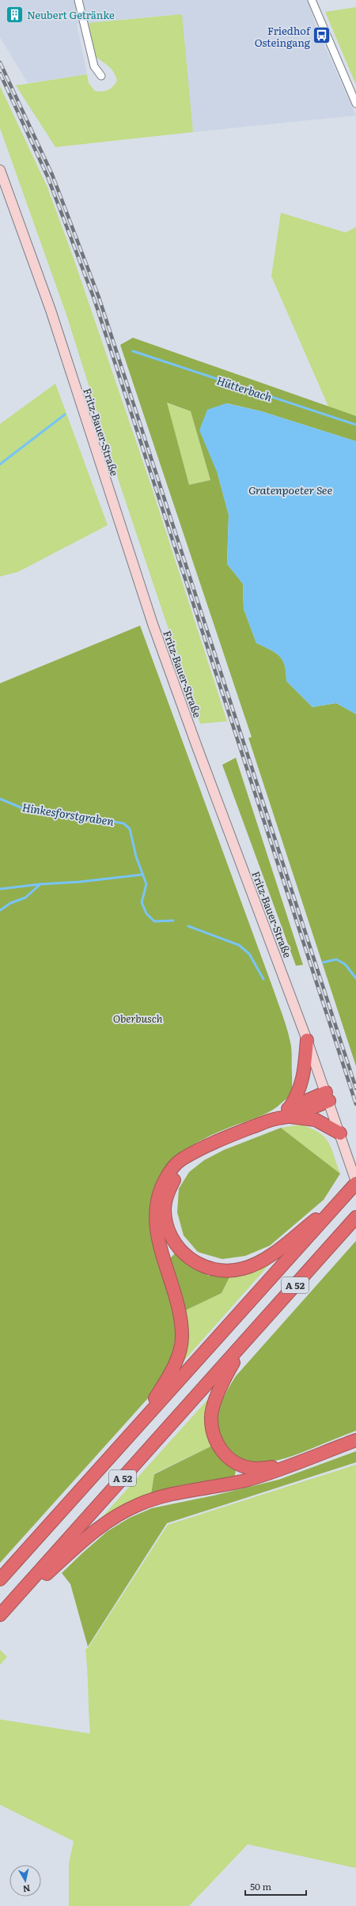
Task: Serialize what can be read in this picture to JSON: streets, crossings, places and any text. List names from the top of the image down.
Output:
{
  "streets": {
    "highway": ["A 52"],
    "main road": ["Fritz-Bauer-Straße"]
  },
  "crossings": [
    ["Fritz-Bauer-Straße", "A 52"]
  ],
  "water": ["Hütterbach", "Gratenpoeter See", "Hinkesforstgraben"],
  "parks": ["Oberbusch"],
  "places": {
    "building": ["Neubert Getränke"],
    "bus stop": ["Friedhof Osteingang"]
  },
  "scale_bar": "50 m",
  "north": "bottom"
}
